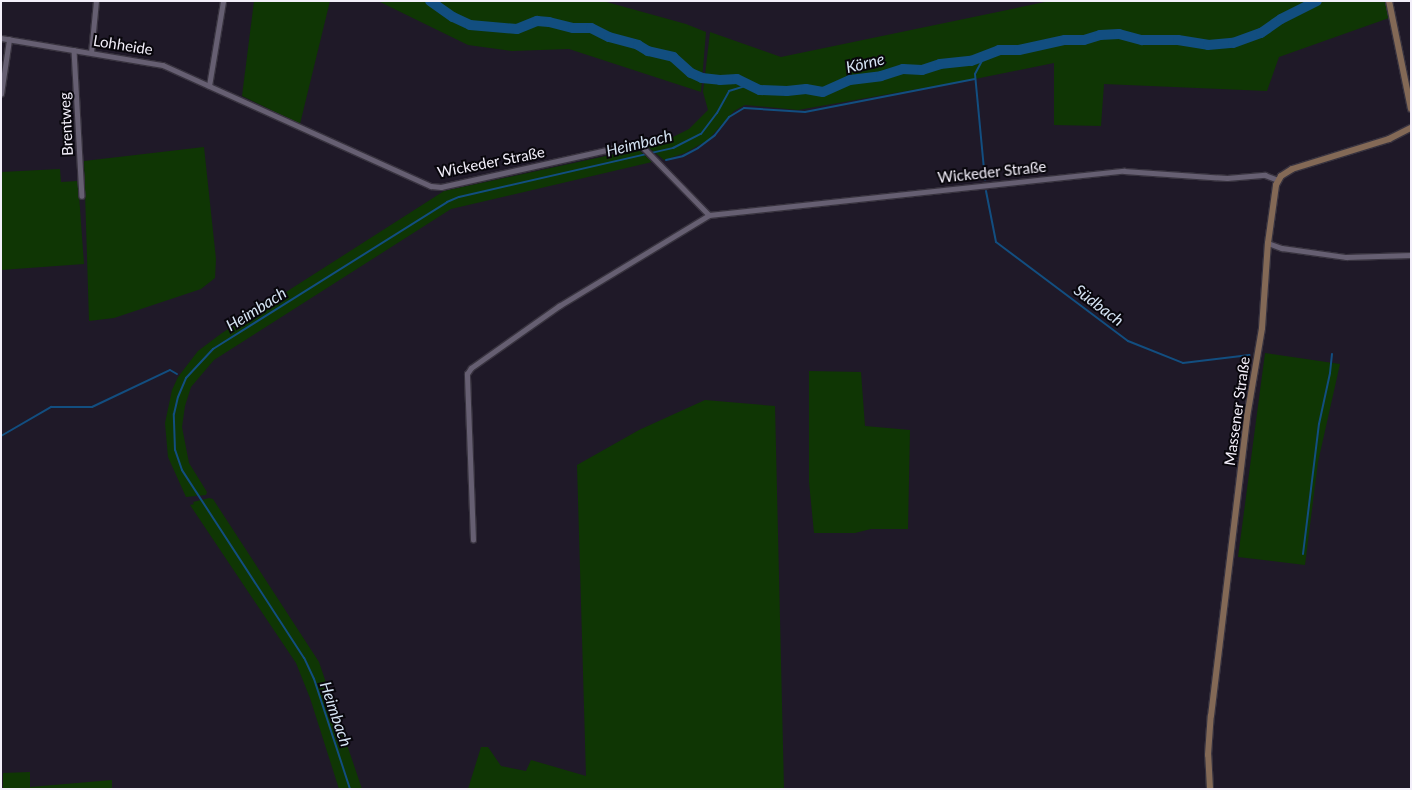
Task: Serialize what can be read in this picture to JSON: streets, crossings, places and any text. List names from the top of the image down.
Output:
{
  "streets": {
    "main road": ["Massener Straße"],
    "street": ["Lohheide", "Brentweg", "Wickeder Straße"]
  },
  "crossings": [
    ["Lohheide", "Brentweg"],
    ["Lohheide", "Wickeder Straße"],
    ["Wickeder Straße", "Massener Straße"]
  ],
  "water": ["Körne", "Heimbach", "Südbach"]
}
